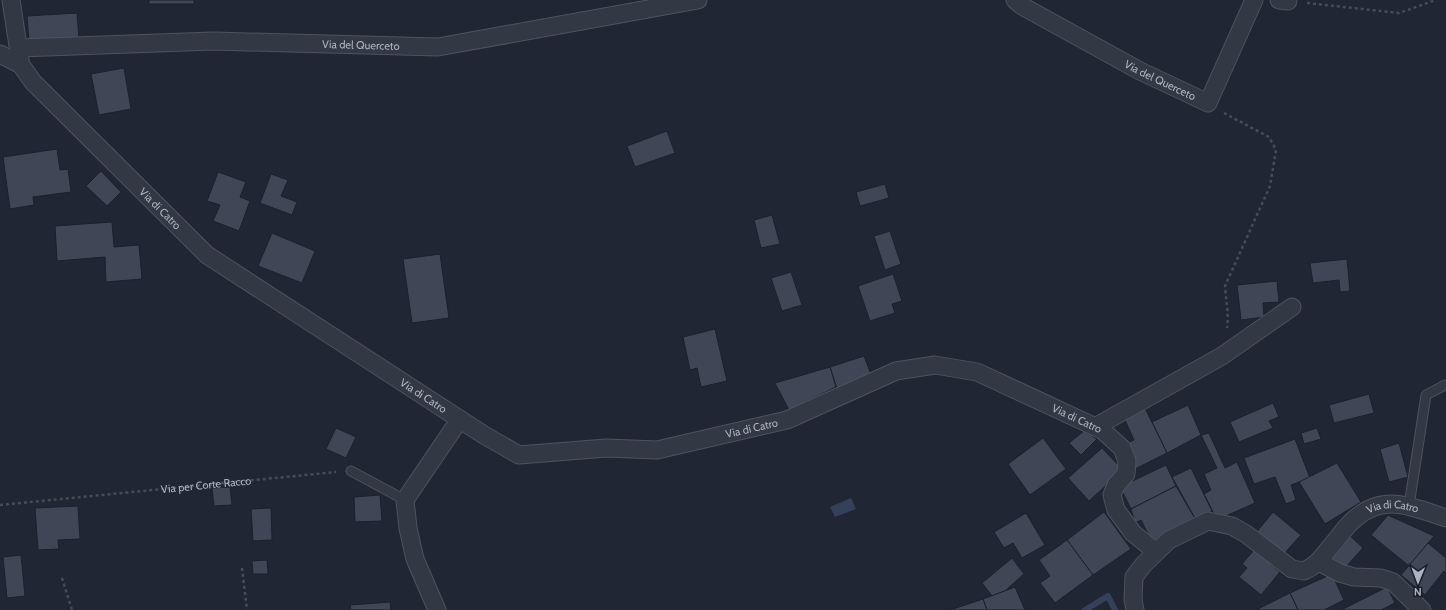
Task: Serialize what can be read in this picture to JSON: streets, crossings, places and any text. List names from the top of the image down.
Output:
{
  "streets": {
    "street": ["Via del Querceto", "Via di Catro"],
    "path": ["Via per Corte Racco"]
  },
  "north": "bottom"
}
